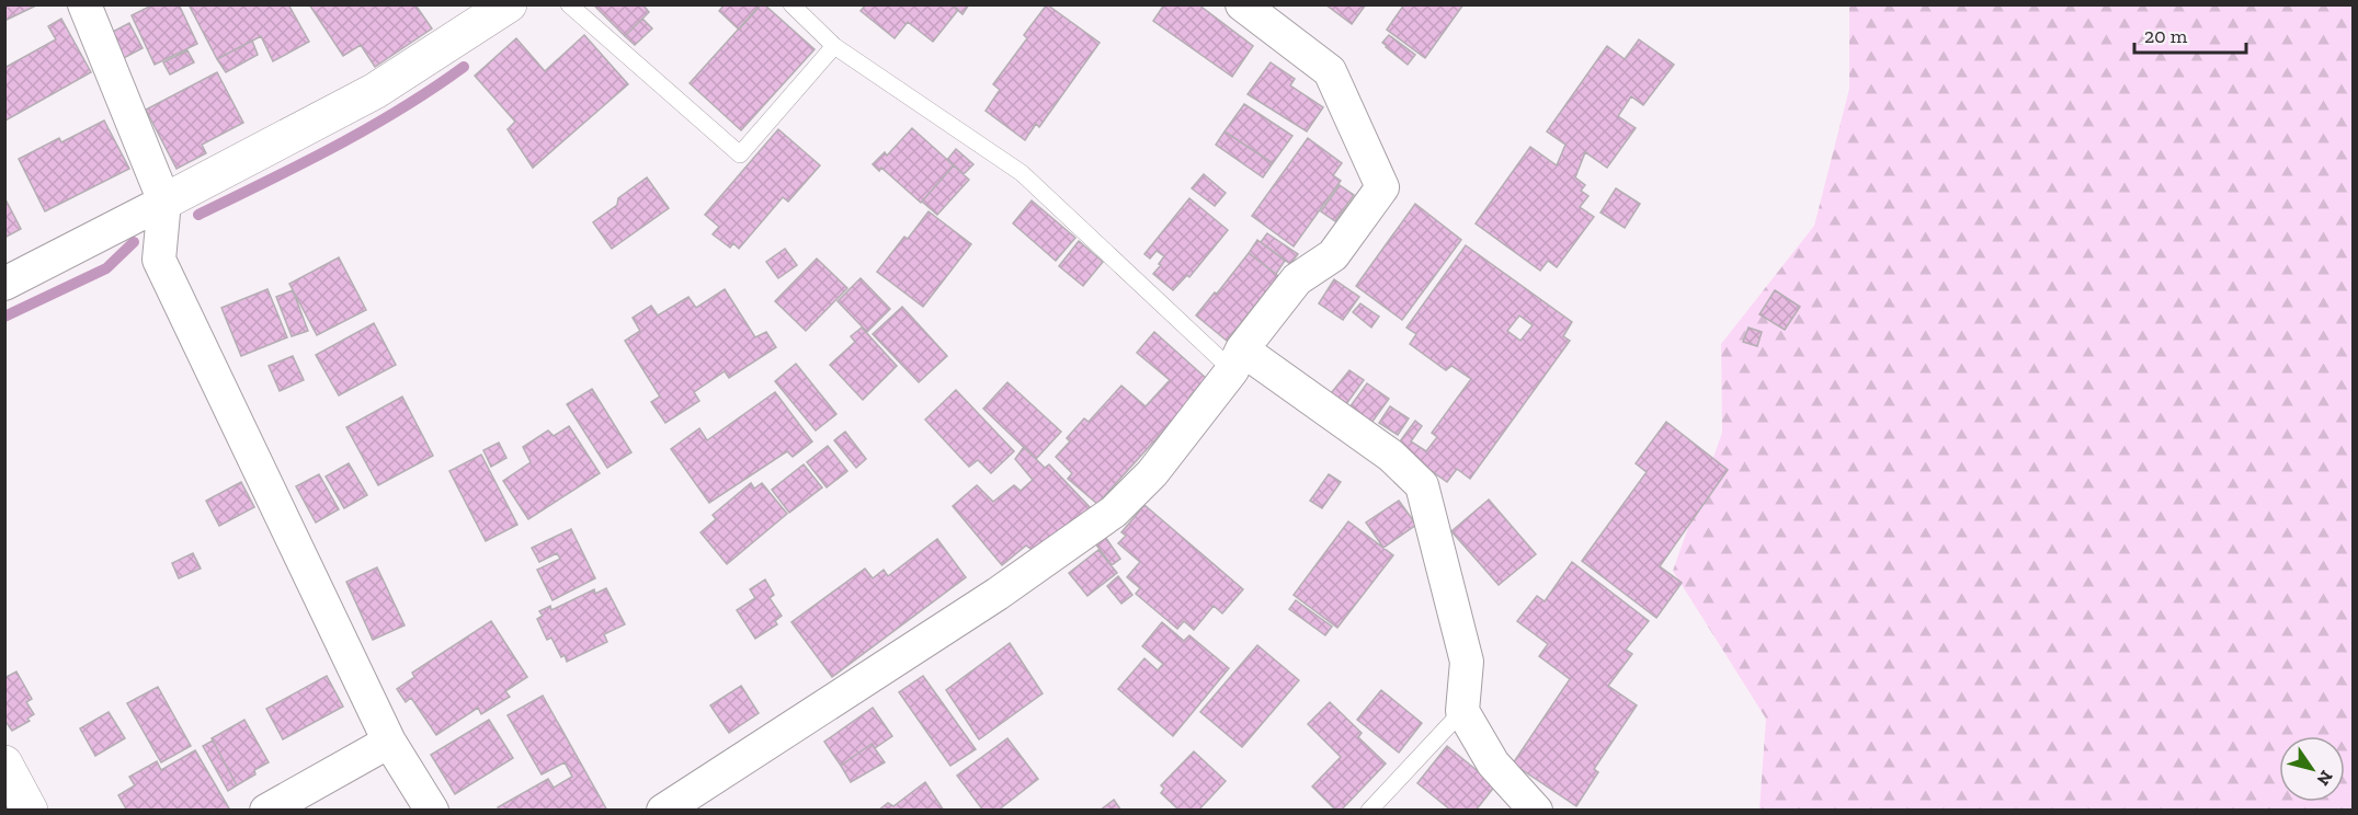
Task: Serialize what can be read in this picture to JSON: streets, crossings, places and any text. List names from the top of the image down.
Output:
{
  "scale_bar": "20 m",
  "north": "bottom right"
}
